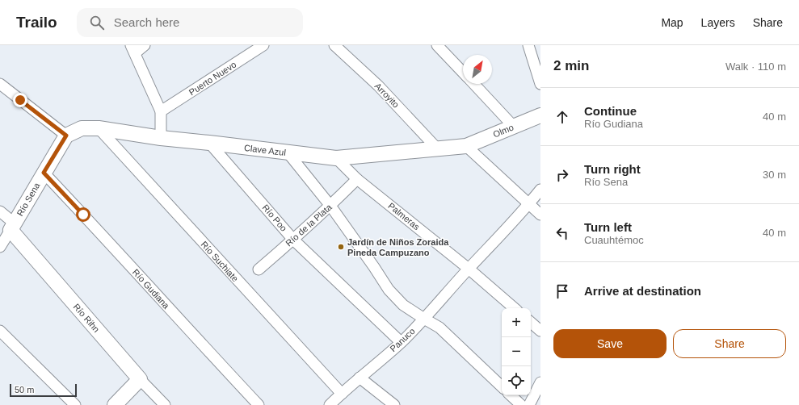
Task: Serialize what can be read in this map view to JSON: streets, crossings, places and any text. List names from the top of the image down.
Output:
{
  "streets": {
    "main road": [
      "Olmo",
      "Clave Azul",
      "Río Sena",
      "Río Rihn"
    ],
    "street": [
      "Puerto Nuevo",
      "Arroyito",
      "Palmeras",
      "Río Poo",
      "Río de la Plata",
      "Río Suchiate",
      "Río Gudiana",
      "Panuco"
    ]
  },
  "crossings": [
    ["Arroyito", "Clave Azul"],
    ["Olmo", "Clave Azul"],
    ["Clave Azul", "Río Sena"],
    ["Clave Azul", "Palmeras"],
    ["Clave Azul", "Río Poo"],
    ["Clave Azul", "Río Suchiate"],
    ["Río Sena", "Río Gudiana"],
    ["Río Sena", "Río Rihn"],
    ["Palmeras", "Río de la Plata"],
    ["Palmeras", "Panuco"],
    ["Río Poo", "Río de la Plata"],
    ["Río Poo", "Panuco"],
    ["Río Suchiate", "Panuco"]
  ],
  "places": ["Jardín de Niños Zoraida Pineda Campuzano"],
  "scale_bar": "50 m",
  "north": "top right",
  "page": {
    "header": "Trailo",
    "search": "Search here",
    "nav": ["Map", "Layers", "Share"],
    "heading": ["2 min", "Walk · 110 m"],
    "list": [
      ["Continue", "Río Gudiana", "40 m"],
      ["Turn right", "Río Sena", "30 m"],
      ["Turn left", "Cuauhtémoc", "40 m"],
      "Arrive at destination"
    ],
    "map_buttons": ["+", "−"],
    "buttons": ["Save", "Share"],
    "scale": "50 m"
  }
}
